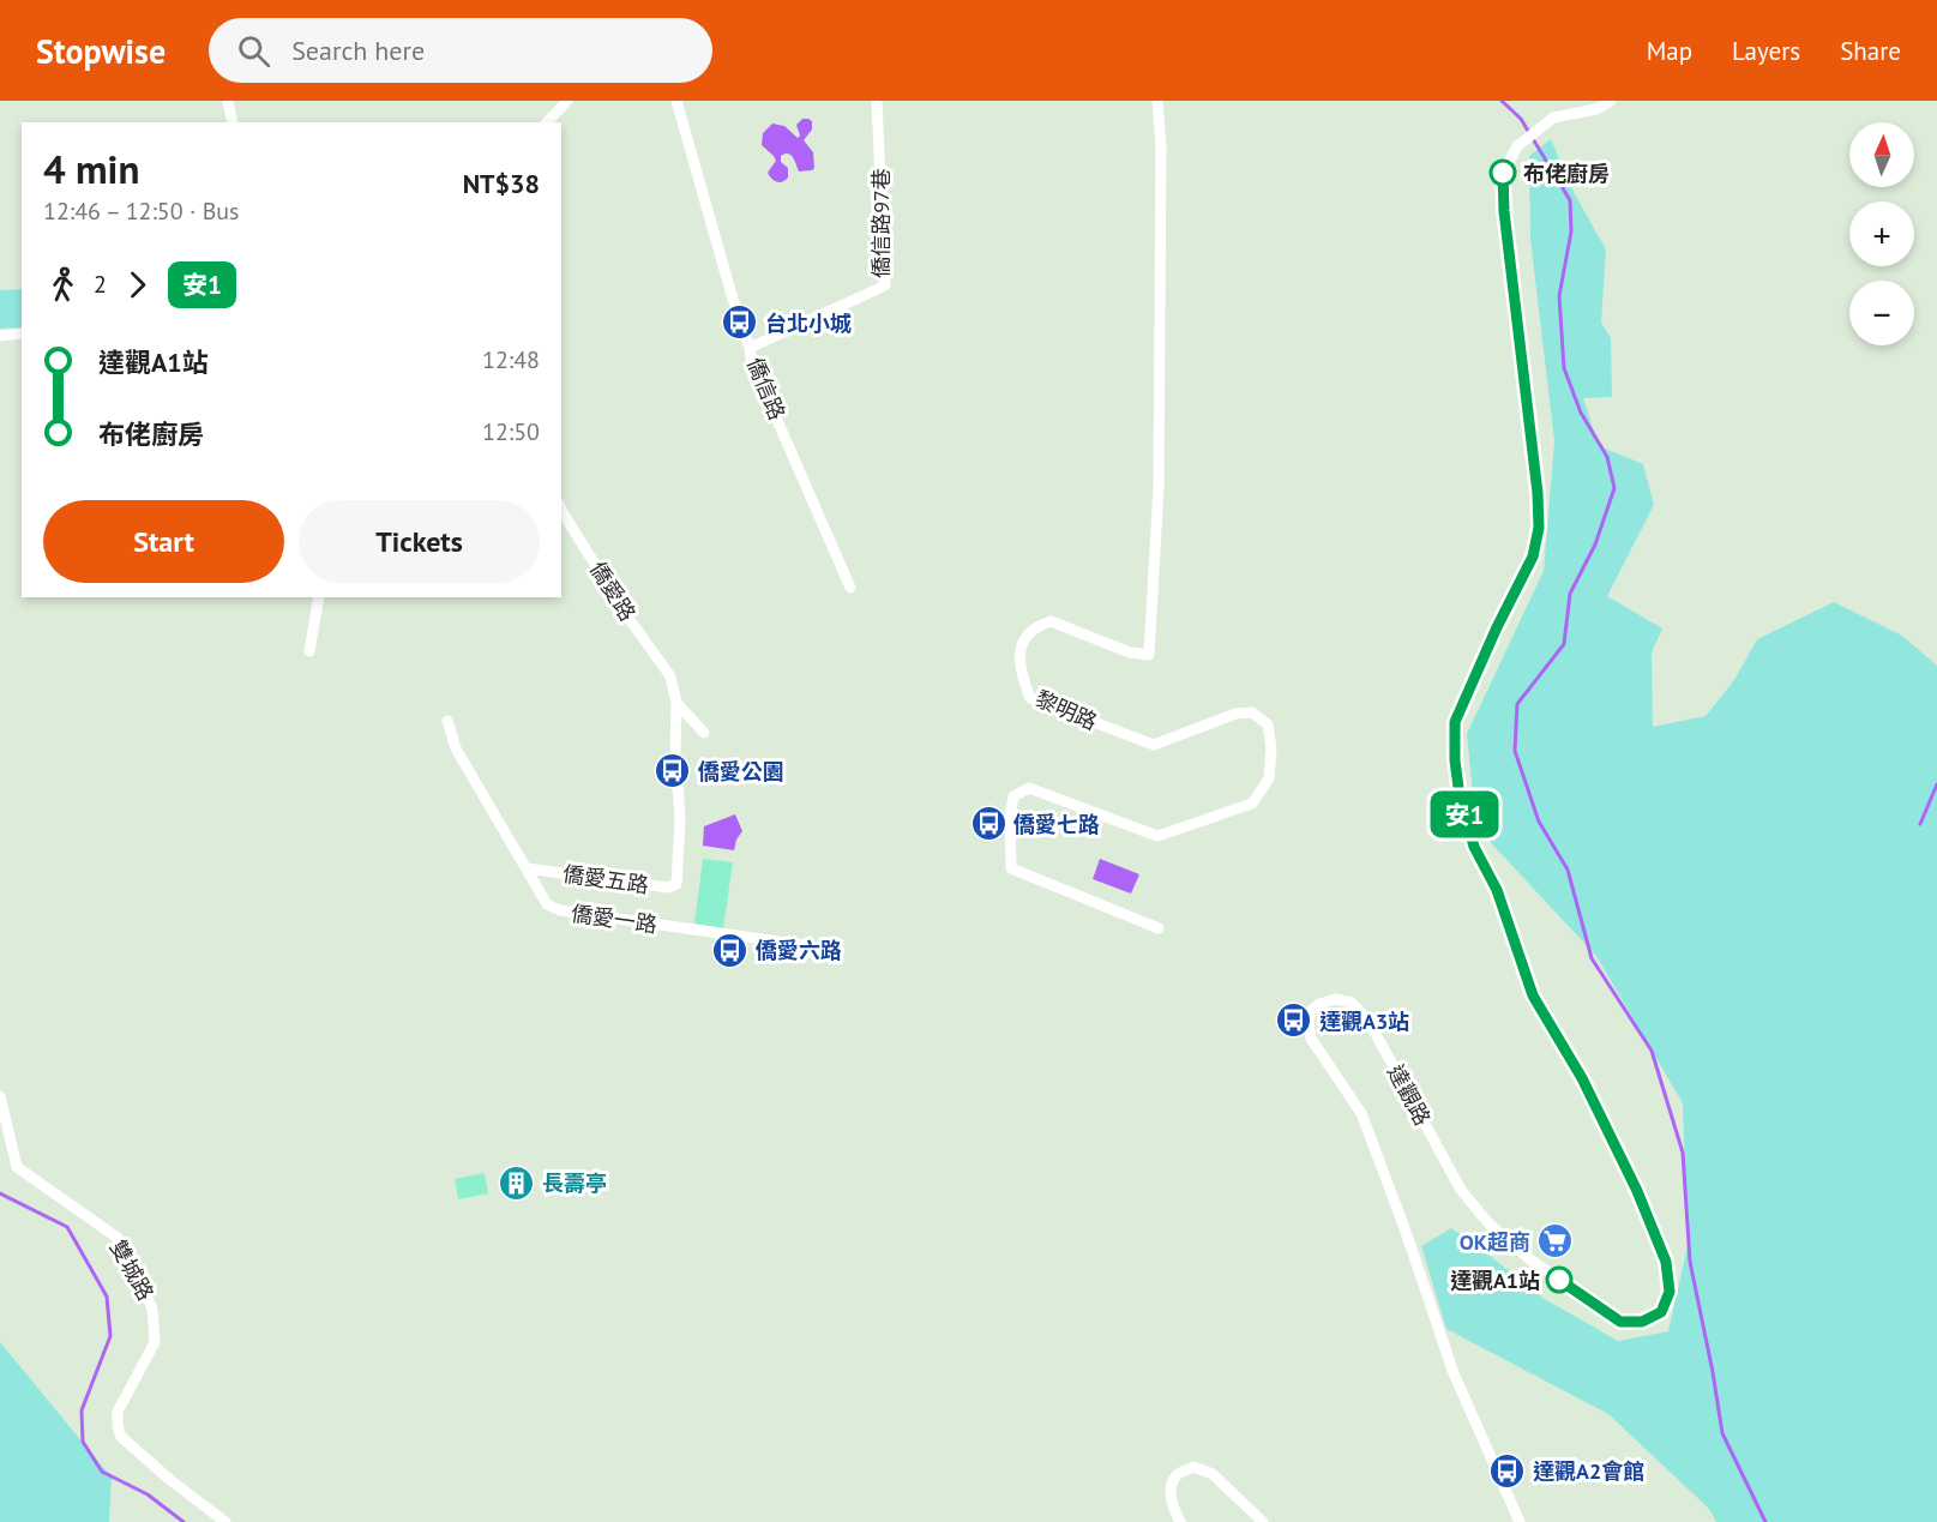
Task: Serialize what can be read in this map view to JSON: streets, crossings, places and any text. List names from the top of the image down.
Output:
{
  "streets": {
    "street": [
      "僑信路97巷",
      "僑信路",
      "僑愛路",
      "黎明路",
      "僑愛五路",
      "僑愛一路",
      "達觀路",
      "雙城路"
    ]
  },
  "crossings": [
    ["僑信路97巷", "僑信路"],
    ["僑愛路", "僑愛五路"],
    ["僑愛五路", "僑愛一路"]
  ],
  "places": {
    "other": ["布佬廚房", "達觀A1站"],
    "bus stop": [
      "台北小城",
      "僑愛公園",
      "僑愛七路",
      "僑愛六路",
      "達觀A3站",
      "達觀A2會館"
    ],
    "building": ["長壽亭"],
    "supermarket": ["OK超商"]
  },
  "lines": ["bus line 安1"],
  "north": "top",
  "page": {
    "header": "Stopwise",
    "search": "Search here",
    "nav": ["Map", "Layers", "Share"],
    "on_map": "安1",
    "map_buttons": ["+", "−"],
    "heading": ["4 min", "12:46 – 12:50 · Bus", "NT$38"],
    "legs": ["2", "安1"],
    "list": [
      {
        "name": "達觀A1站",
        "value": "12:48"
      },
      {
        "name": "布佬廚房",
        "value": "12:50"
      }
    ],
    "buttons": ["Start", "Tickets"]
  }
}
